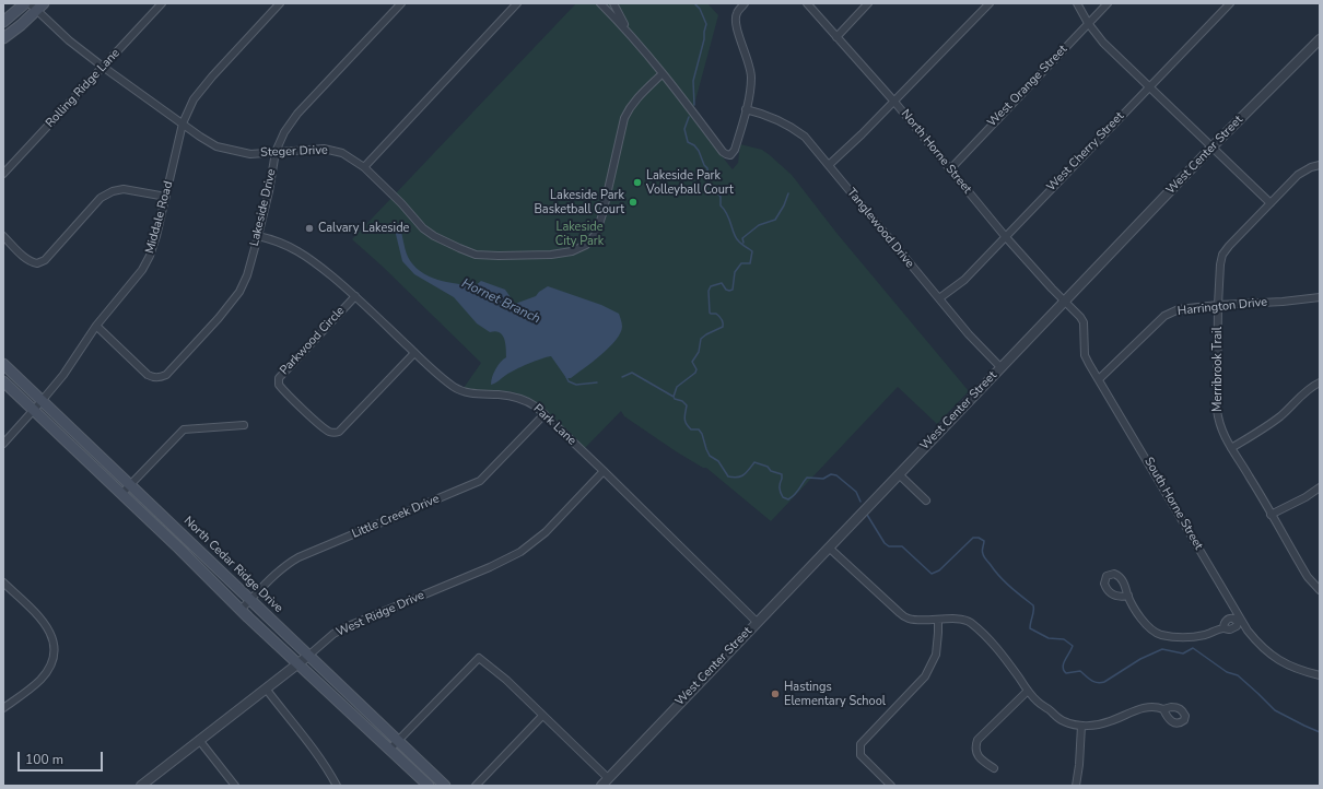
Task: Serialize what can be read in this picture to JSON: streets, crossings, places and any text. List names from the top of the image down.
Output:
{
  "streets": {
    "main road": ["North Cedar Ridge Drive"],
    "street": [
      "West Orange Street",
      "Rolling Ridge Lane",
      "Steger Drive",
      "North Horne Street",
      "West Cherry Street",
      "West Center Street",
      "Lakeside Drive",
      "Middale Road",
      "Tanglewood Drive",
      "Harrington Drive",
      "Parkwood Circle",
      "Merribrook Trail",
      "Park Lane",
      "South Horne Street",
      "Little Creek Drive",
      "West Ridge Drive"
    ]
  },
  "crossings": [
    ["West Orange Street", "North Horne Street"],
    ["Rolling Ridge Lane", "Steger Drive"],
    ["Steger Drive", "Lakeside Drive"],
    ["Steger Drive", "Middale Road"],
    ["North Horne Street", "West Cherry Street"],
    ["North Horne Street", "West Center Street"],
    ["North Horne Street", "South Horne Street"],
    ["West Cherry Street", "Tanglewood Drive"],
    ["West Center Street", "Tanglewood Drive"],
    ["West Center Street", "Park Lane"],
    ["West Center Street", "South Horne Street"],
    ["Lakeside Drive", "Middale Road"],
    ["Lakeside Drive", "Park Lane"],
    ["Middale Road", "North Cedar Ridge Drive"],
    ["Harrington Drive", "Merribrook Trail"],
    ["Harrington Drive", "South Horne Street"],
    ["Parkwood Circle", "Park Lane"],
    ["Park Lane", "Little Creek Drive"],
    ["Park Lane", "West Ridge Drive"],
    ["Little Creek Drive", "North Cedar Ridge Drive"],
    ["North Cedar Ridge Drive", "West Ridge Drive"]
  ],
  "water": ["Hornet Branch"],
  "parks": ["Lakeside City Park"],
  "places": [
    "Lakeside Park Volleyball Court",
    "Lakeside Park Basketball Court",
    "Calvary Lakeside",
    "Hastings Elementary School"
  ],
  "scale_bar": "100 m"
}
